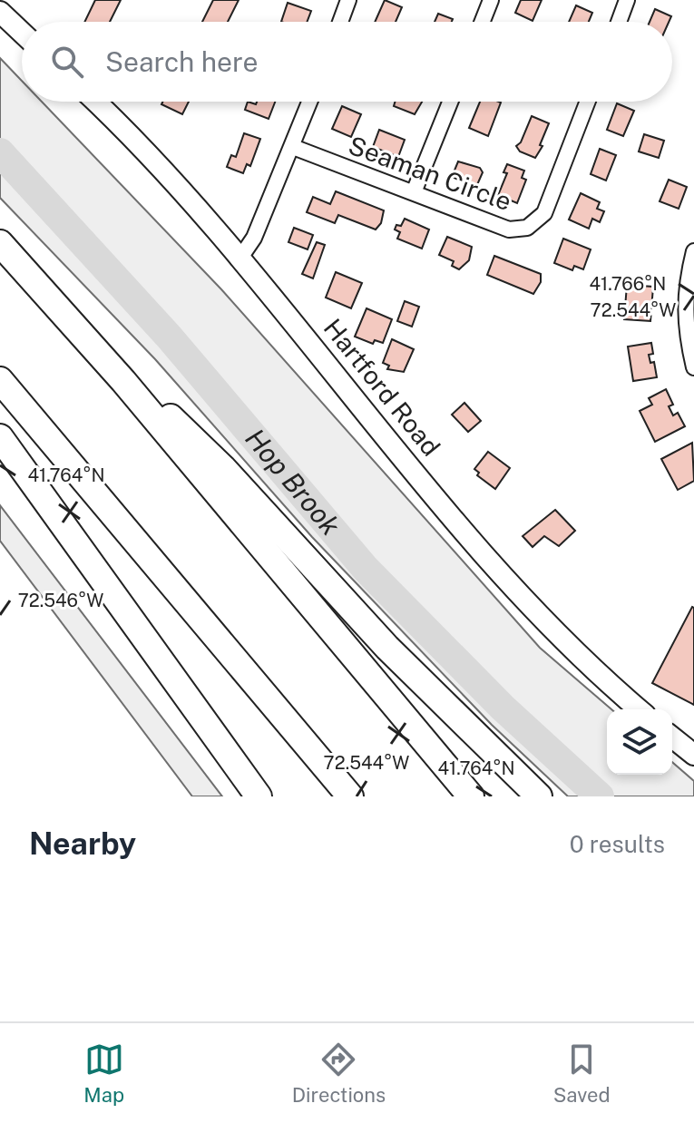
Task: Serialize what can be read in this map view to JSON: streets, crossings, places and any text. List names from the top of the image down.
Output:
{
  "streets": {
    "main road": ["Hartford Road"],
    "street": ["Seaman Circle"]
  },
  "water": ["Hop Brook"],
  "page": {
    "search": "Search here",
    "heading": ["Nearby", "0 results"],
    "nav": ["Map", "Directions", "Saved"]
  },
  "coordinates": [
    "41.766°N",
    "72.544°W",
    "41.764°N",
    "72.546°W"
  ]
}
